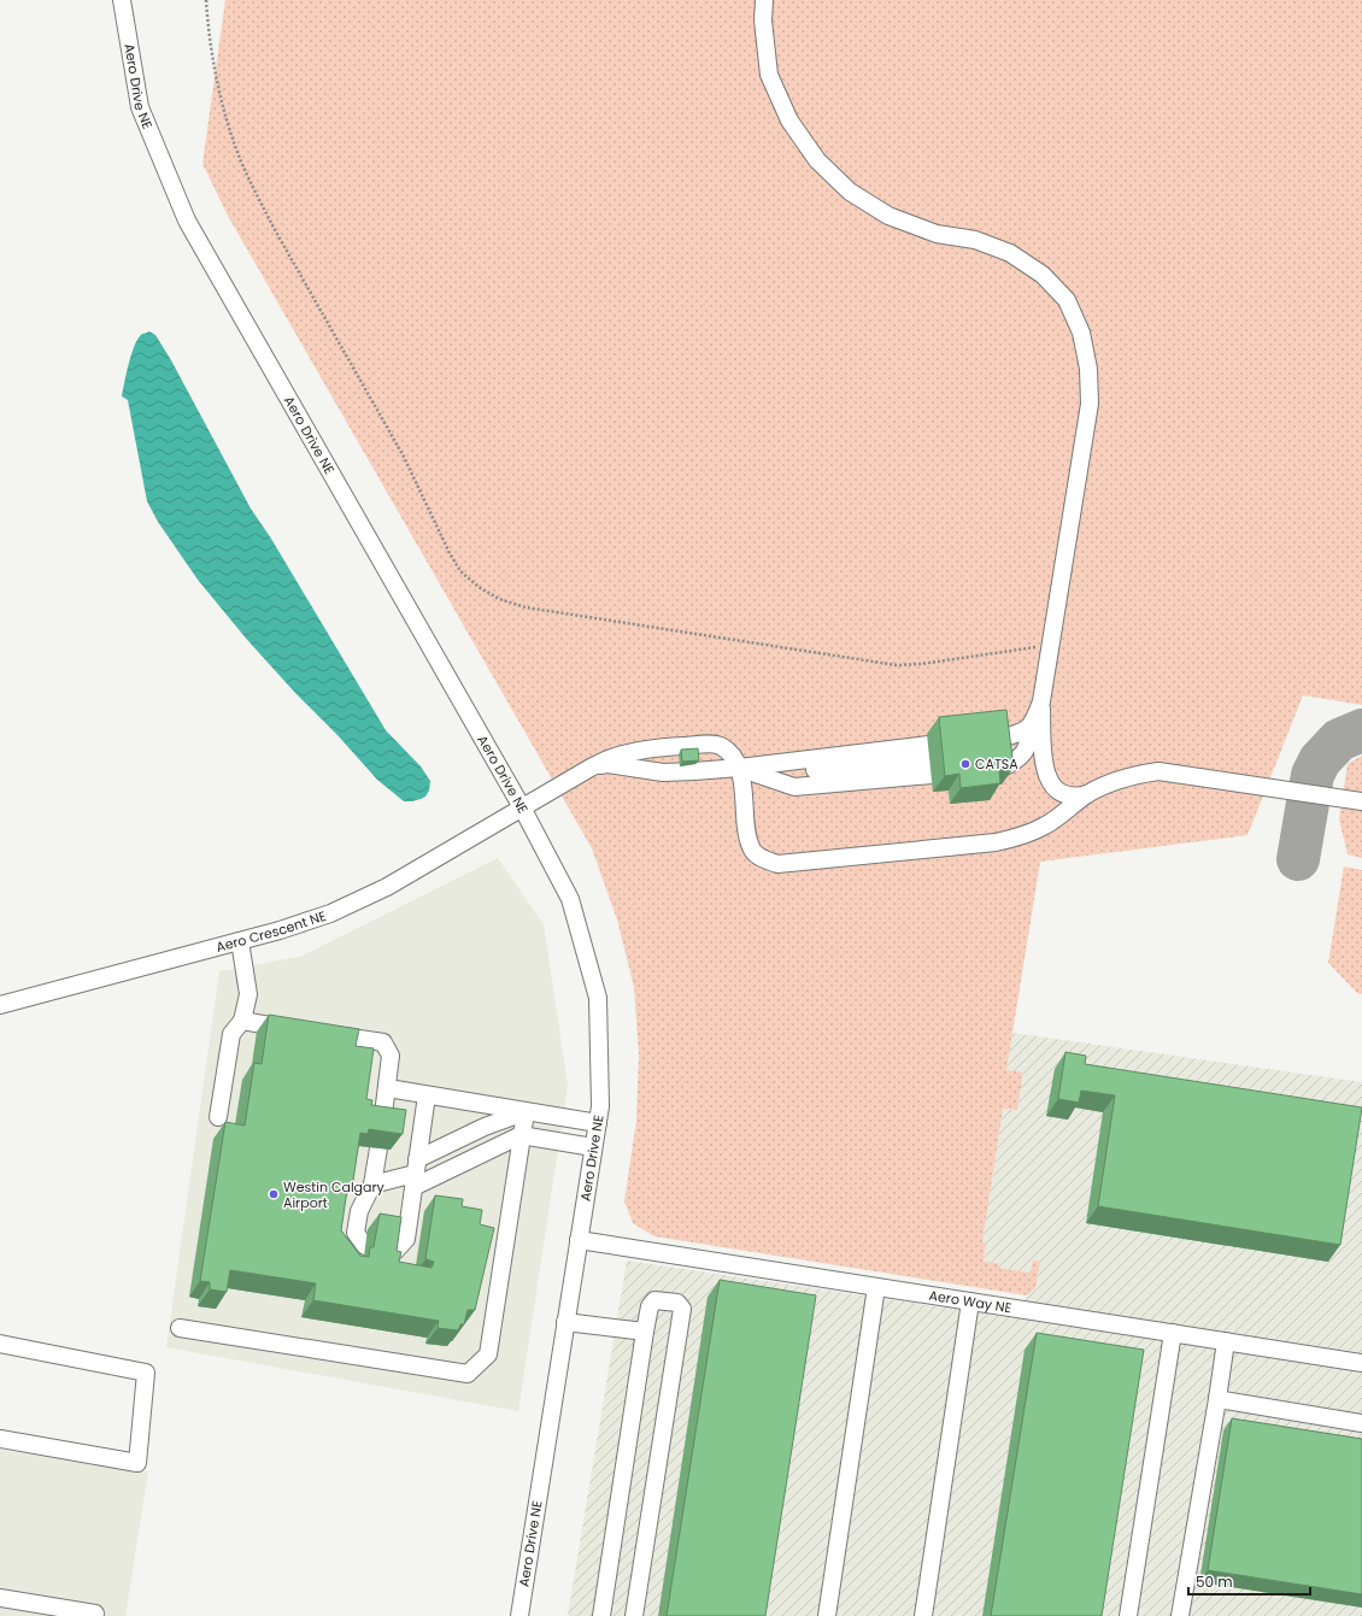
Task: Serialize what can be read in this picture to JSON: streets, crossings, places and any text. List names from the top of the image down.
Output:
{
  "streets": {
    "street": ["Aero Drive NE", "Aero Crescent NE", "Aero Way NE"]
  },
  "crossings": [
    ["Aero Drive NE", "Aero Crescent NE"],
    ["Aero Drive NE", "Aero Way NE"]
  ],
  "places": ["CATSA", "Westin Calgary Airport"],
  "scale_bar": "50 m"
}
